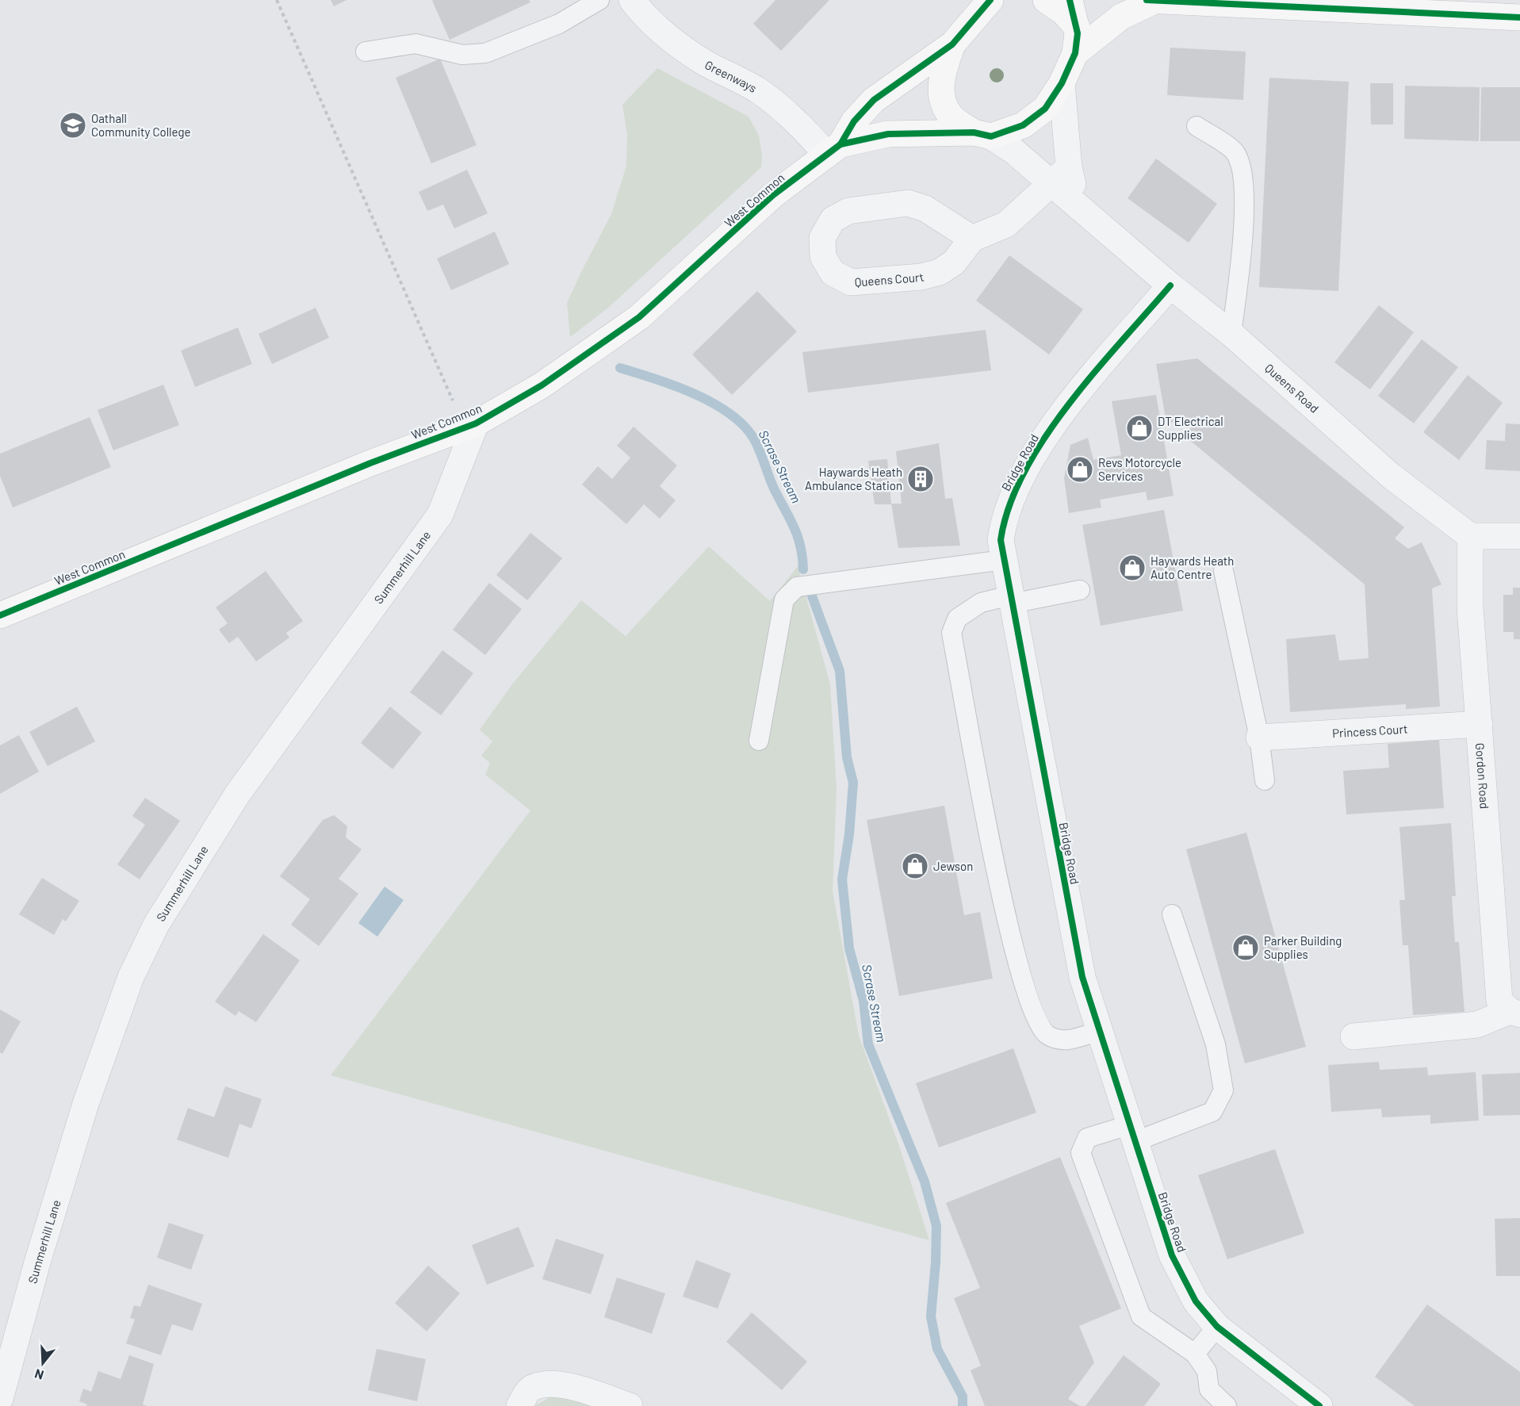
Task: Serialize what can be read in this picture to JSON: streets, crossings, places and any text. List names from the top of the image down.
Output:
{
  "streets": {
    "main road": ["West Common"],
    "street": [
      "Greenways",
      "Queens Court",
      "Queens Road",
      "Bridge Road",
      "Summerhill Lane",
      "Princess Court",
      "Gordon Road"
    ]
  },
  "crossings": [
    ["Greenways", "West Common"],
    ["West Common", "Summerhill Lane"],
    ["Queens Road", "Bridge Road"],
    ["Queens Road", "Gordon Road"],
    ["Princess Court", "Gordon Road"]
  ],
  "water": ["Scrase Stream"],
  "places": {
    "school or university": ["Oathall Community College"],
    "shop": [
      "DT Electrical Supplies",
      "Revs Motorcycle Services",
      "Haywards Heath Auto Centre",
      "Jewson",
      "Parker Building Supplies"
    ],
    "building": ["Haywards Heath Ambulance Station"]
  },
  "north": "bottom"
}
